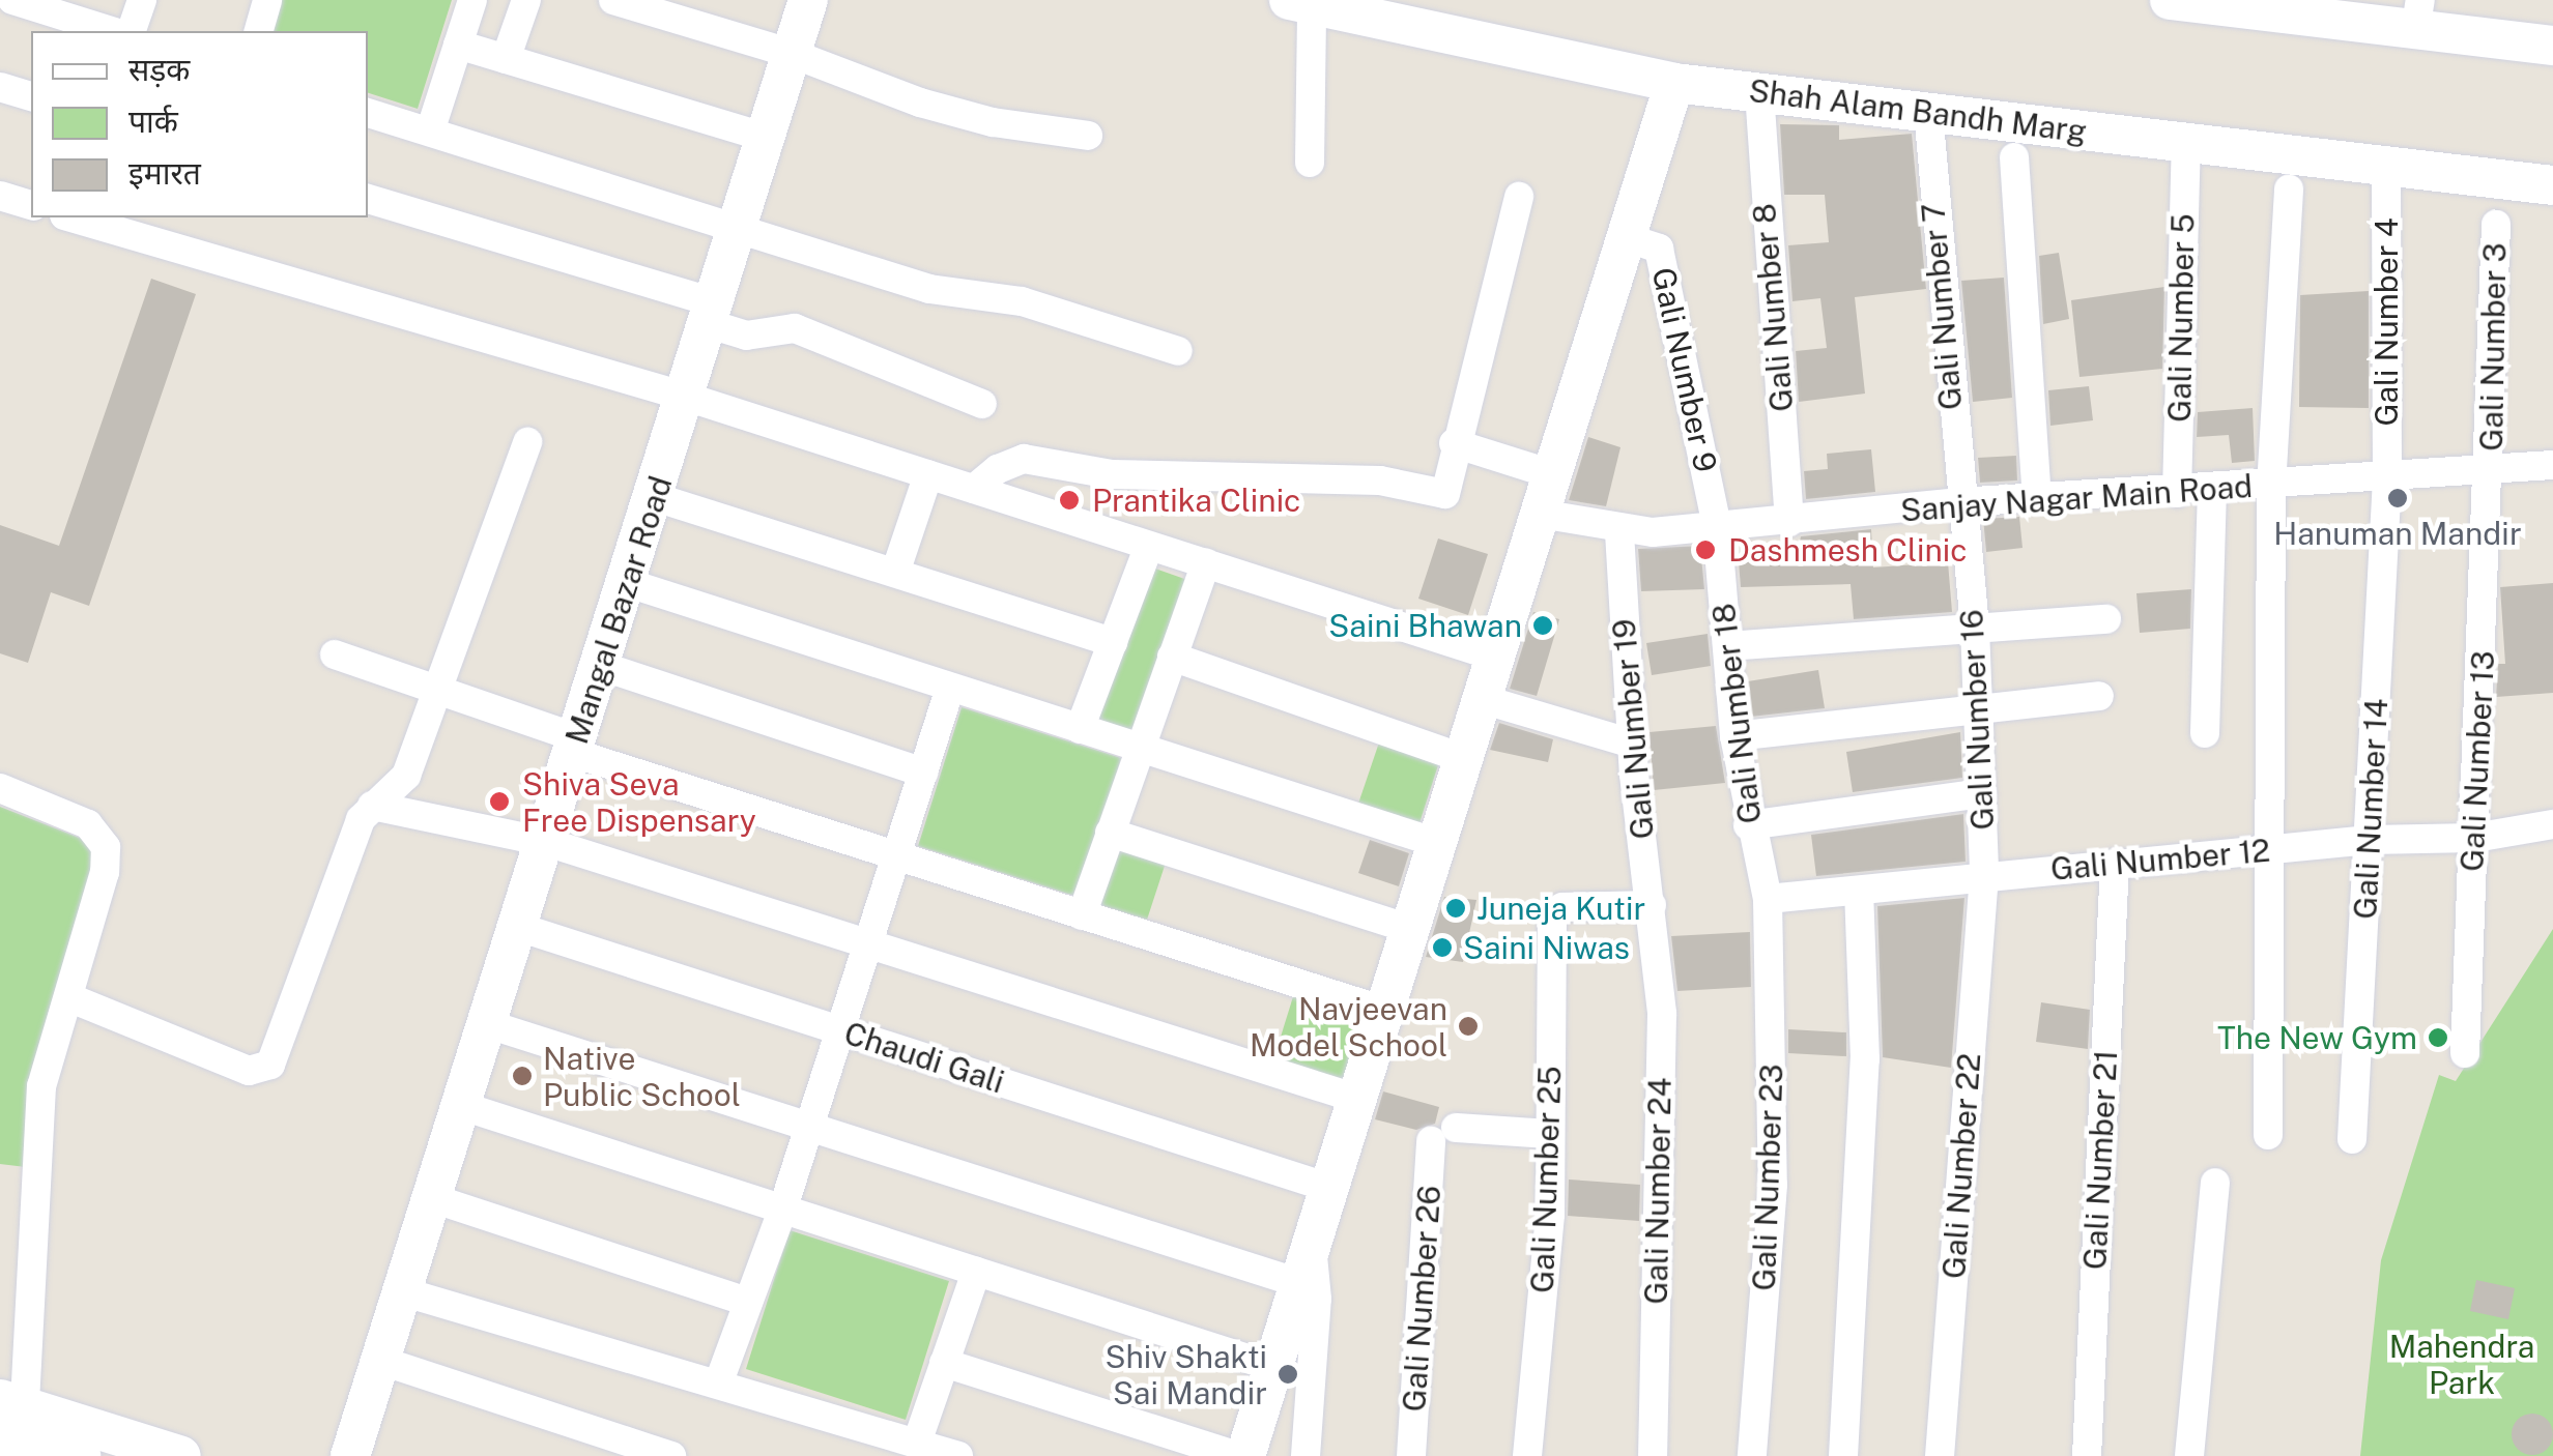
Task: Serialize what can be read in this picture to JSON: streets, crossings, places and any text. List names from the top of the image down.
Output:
{
  "streets": {
    "street": [
      "Shah Alam Bandh Marg",
      "Gali Number 7",
      "Gali Number 8",
      "Gali Number 5",
      "Gali Number 4",
      "Gali Number 3",
      "Gali Number 9",
      "Sanjay Nagar Main Road",
      "Mangal Bazar Road",
      "Gali Number 18",
      "Gali Number 16",
      "Gali Number 19",
      "Gali Number 13",
      "Gali Number 14",
      "Gali Number 12",
      "Chaudi Gali",
      "Gali Number 21",
      "Gali Number 22",
      "Gali Number 23",
      "Gali Number 25",
      "Gali Number 24",
      "Gali Number 26"
    ]
  },
  "crossings": [
    ["Shah Alam Bandh Marg", "Gali Number 7"],
    ["Shah Alam Bandh Marg", "Gali Number 8"],
    ["Shah Alam Bandh Marg", "Gali Number 5"],
    ["Shah Alam Bandh Marg", "Gali Number 4"],
    ["Gali Number 7", "Sanjay Nagar Main Road"],
    ["Gali Number 7", "Gali Number 16"],
    ["Gali Number 8", "Sanjay Nagar Main Road"],
    ["Gali Number 5", "Sanjay Nagar Main Road"],
    ["Gali Number 4", "Sanjay Nagar Main Road"],
    ["Gali Number 4", "Gali Number 14"],
    ["Gali Number 3", "Sanjay Nagar Main Road"],
    ["Gali Number 3", "Gali Number 13"],
    ["Gali Number 9", "Sanjay Nagar Main Road"],
    ["Gali Number 9", "Gali Number 18"],
    ["Sanjay Nagar Main Road", "Gali Number 18"],
    ["Sanjay Nagar Main Road", "Gali Number 16"],
    ["Sanjay Nagar Main Road", "Gali Number 19"],
    ["Sanjay Nagar Main Road", "Gali Number 13"],
    ["Sanjay Nagar Main Road", "Gali Number 14"],
    ["Mangal Bazar Road", "Chaudi Gali"],
    ["Gali Number 18", "Gali Number 12"],
    ["Gali Number 18", "Gali Number 23"],
    ["Gali Number 16", "Gali Number 12"],
    ["Gali Number 16", "Gali Number 22"],
    ["Gali Number 19", "Gali Number 25"],
    ["Gali Number 19", "Gali Number 24"],
    ["Gali Number 13", "Gali Number 12"],
    ["Gali Number 14", "Gali Number 12"],
    ["Gali Number 12", "Gali Number 21"],
    ["Gali Number 12", "Gali Number 22"],
    ["Gali Number 12", "Gali Number 23"],
    ["Gali Number 25", "Gali Number 24"],
    ["Gali Number 25", "Gali Number 26"]
  ],
  "parks": ["Mahendra Park"],
  "places": [
    "Hanuman Mandir",
    "Prantika Clinic",
    "Dashmesh Clinic",
    "Saini Bhawan",
    "Shiva Seva Free Dispensary",
    "Juneja Kutir",
    "Saini Niwas",
    "Navjeevan Model School",
    "The New Gym",
    "Native Public School",
    "Shiv Shakti Sai Mandir"
  ],
  "legend": ["सड़क", "पार्क", "इमारत"]
}
